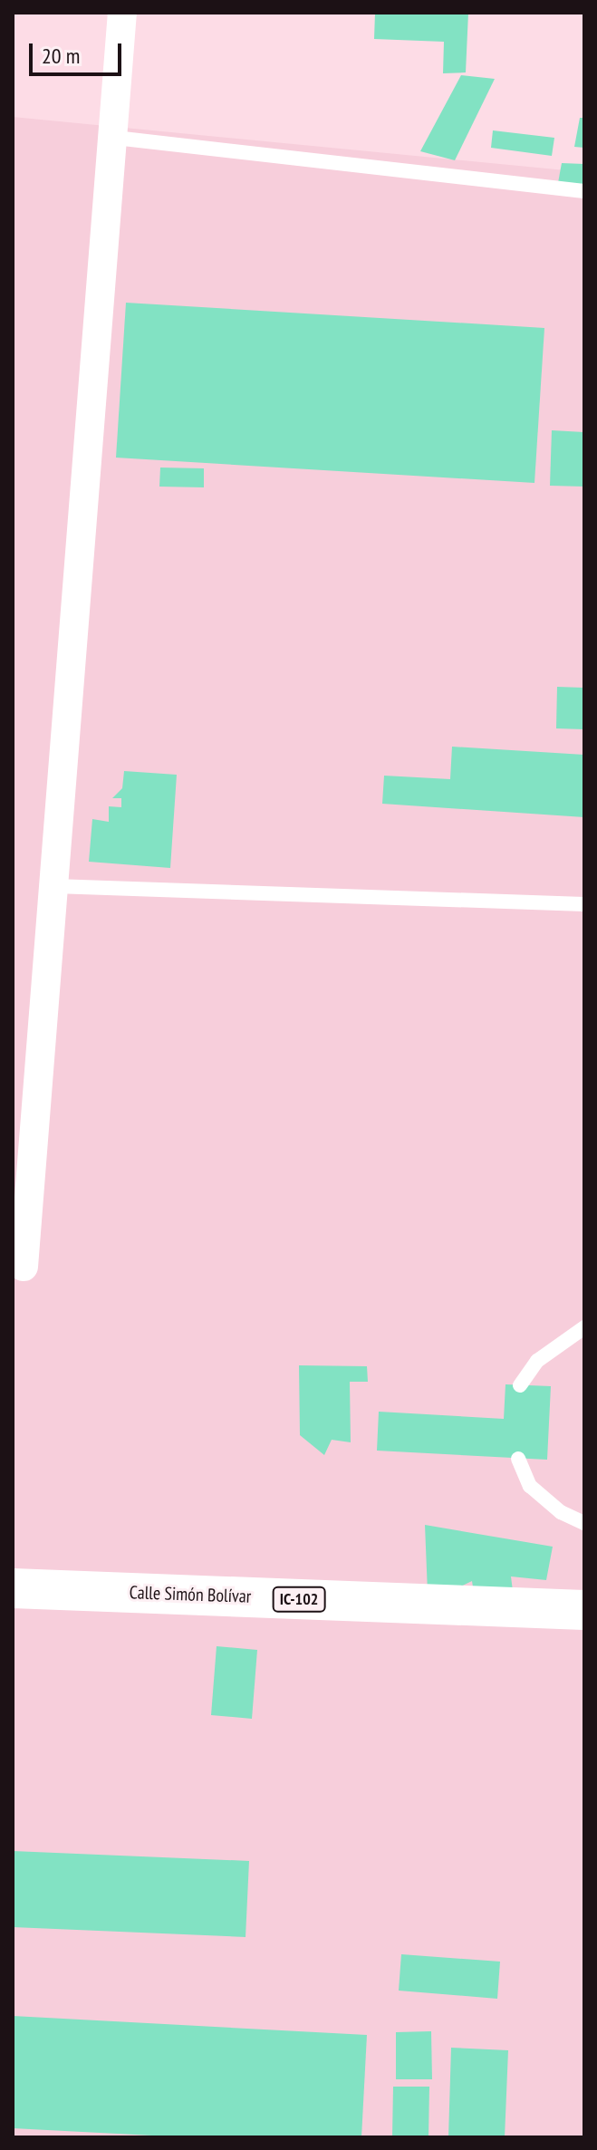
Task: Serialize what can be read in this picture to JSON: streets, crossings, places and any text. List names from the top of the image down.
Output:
{
  "streets": {
    "main road": ["Calle Simón Bolívar", "IC-102"]
  },
  "scale_bar": "20 m"
}
